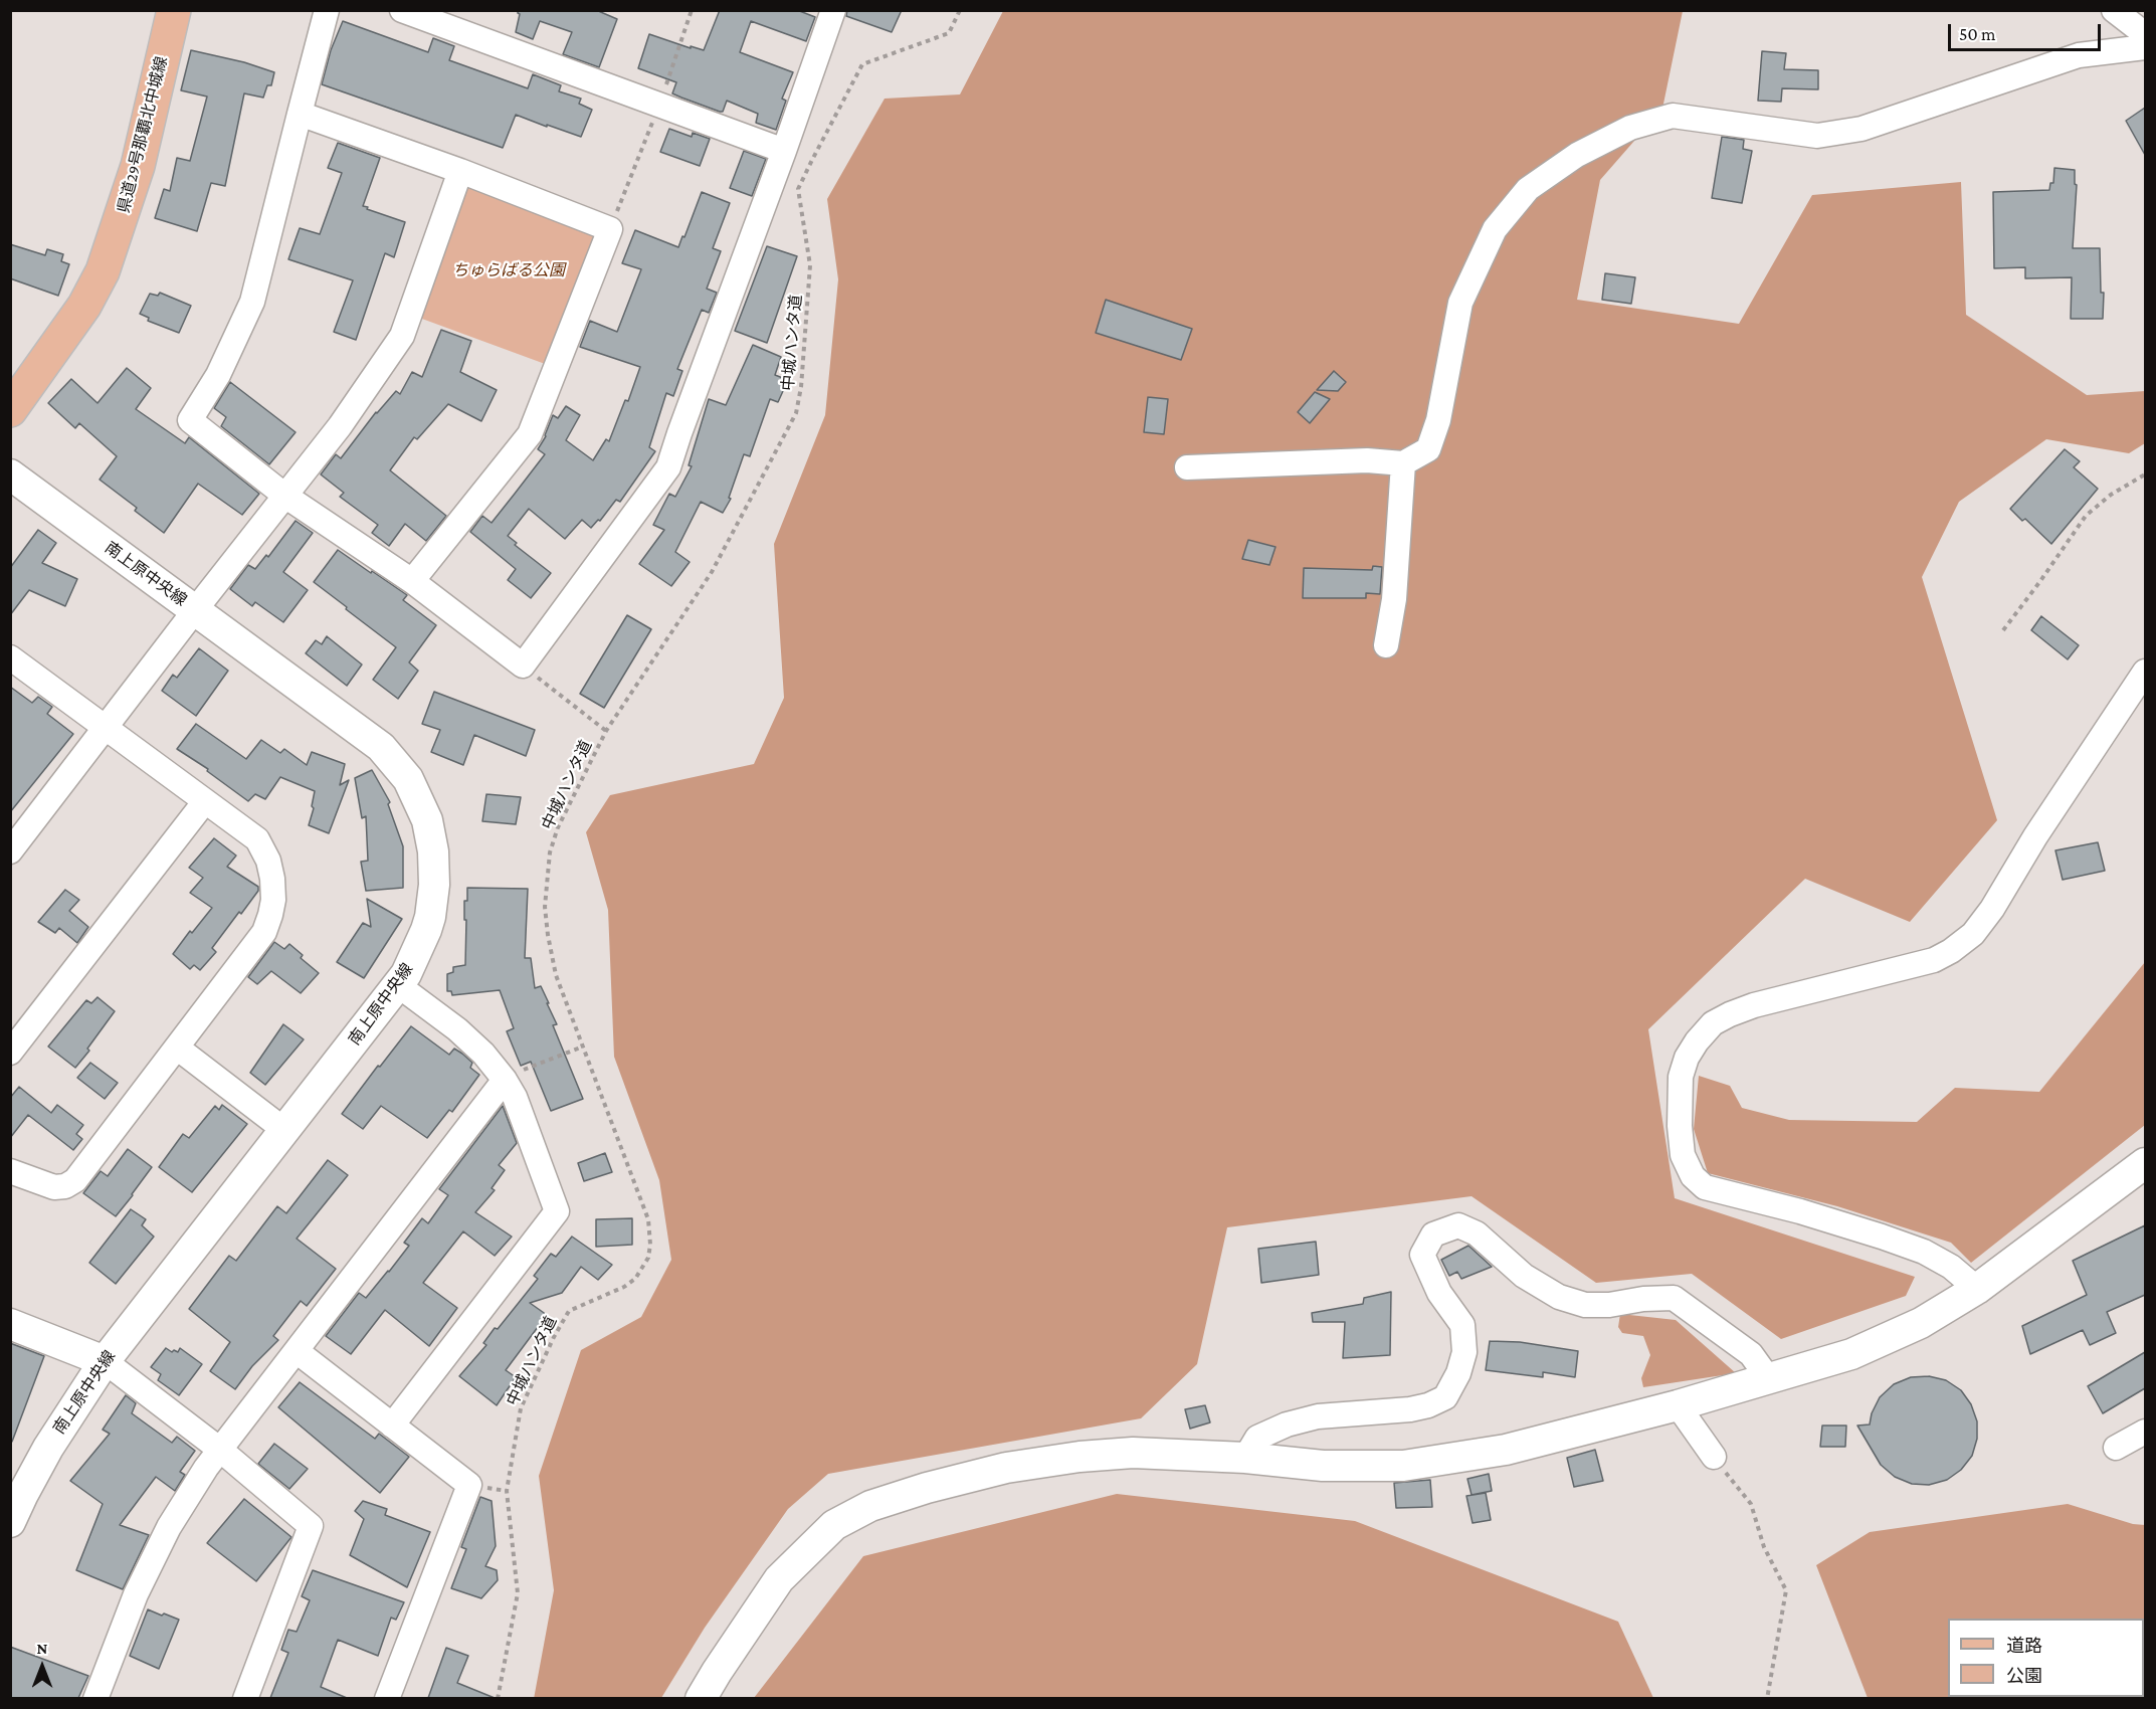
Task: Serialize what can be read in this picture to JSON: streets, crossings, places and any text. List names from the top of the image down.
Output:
{
  "streets": {
    "main road": ["県道29号那覇北中城線"],
    "street": ["南上原中央線"],
    "path": ["中城ハンタ道"]
  },
  "parks": ["ちゅらばる公園"],
  "legend": ["道路", "公園"],
  "scale_bar": "50 m",
  "north": "top"
}
